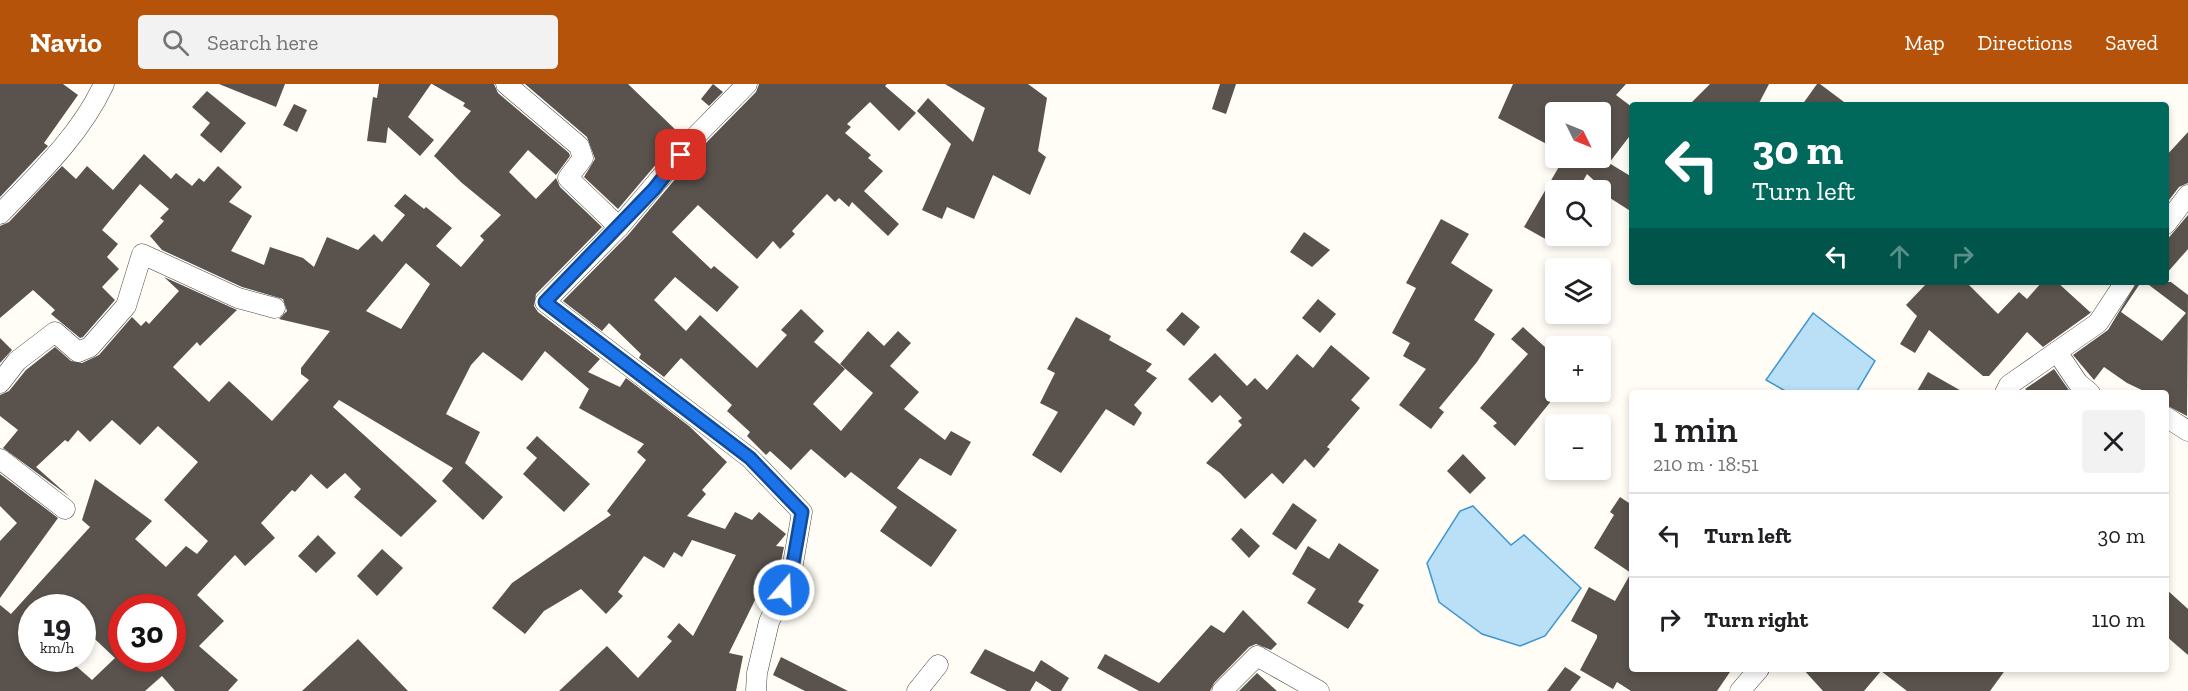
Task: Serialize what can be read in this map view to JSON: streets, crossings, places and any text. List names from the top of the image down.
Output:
{
  "north": "bottom right",
  "page": {
    "header": "Navio",
    "search": "Search here",
    "nav": ["Map", "Directions", "Saved"],
    "map_buttons": ["+", "−"],
    "turn": ["30 m", "Turn left"],
    "heading": ["1 min", "210 m · 18:51"],
    "list": [
      {
        "name": "Turn left",
        "value": "30 m"
      },
      {
        "name": "Turn right",
        "value": "110 m"
      }
    ],
    "speed": "19 km/h",
    "limit": "30"
  }
}
